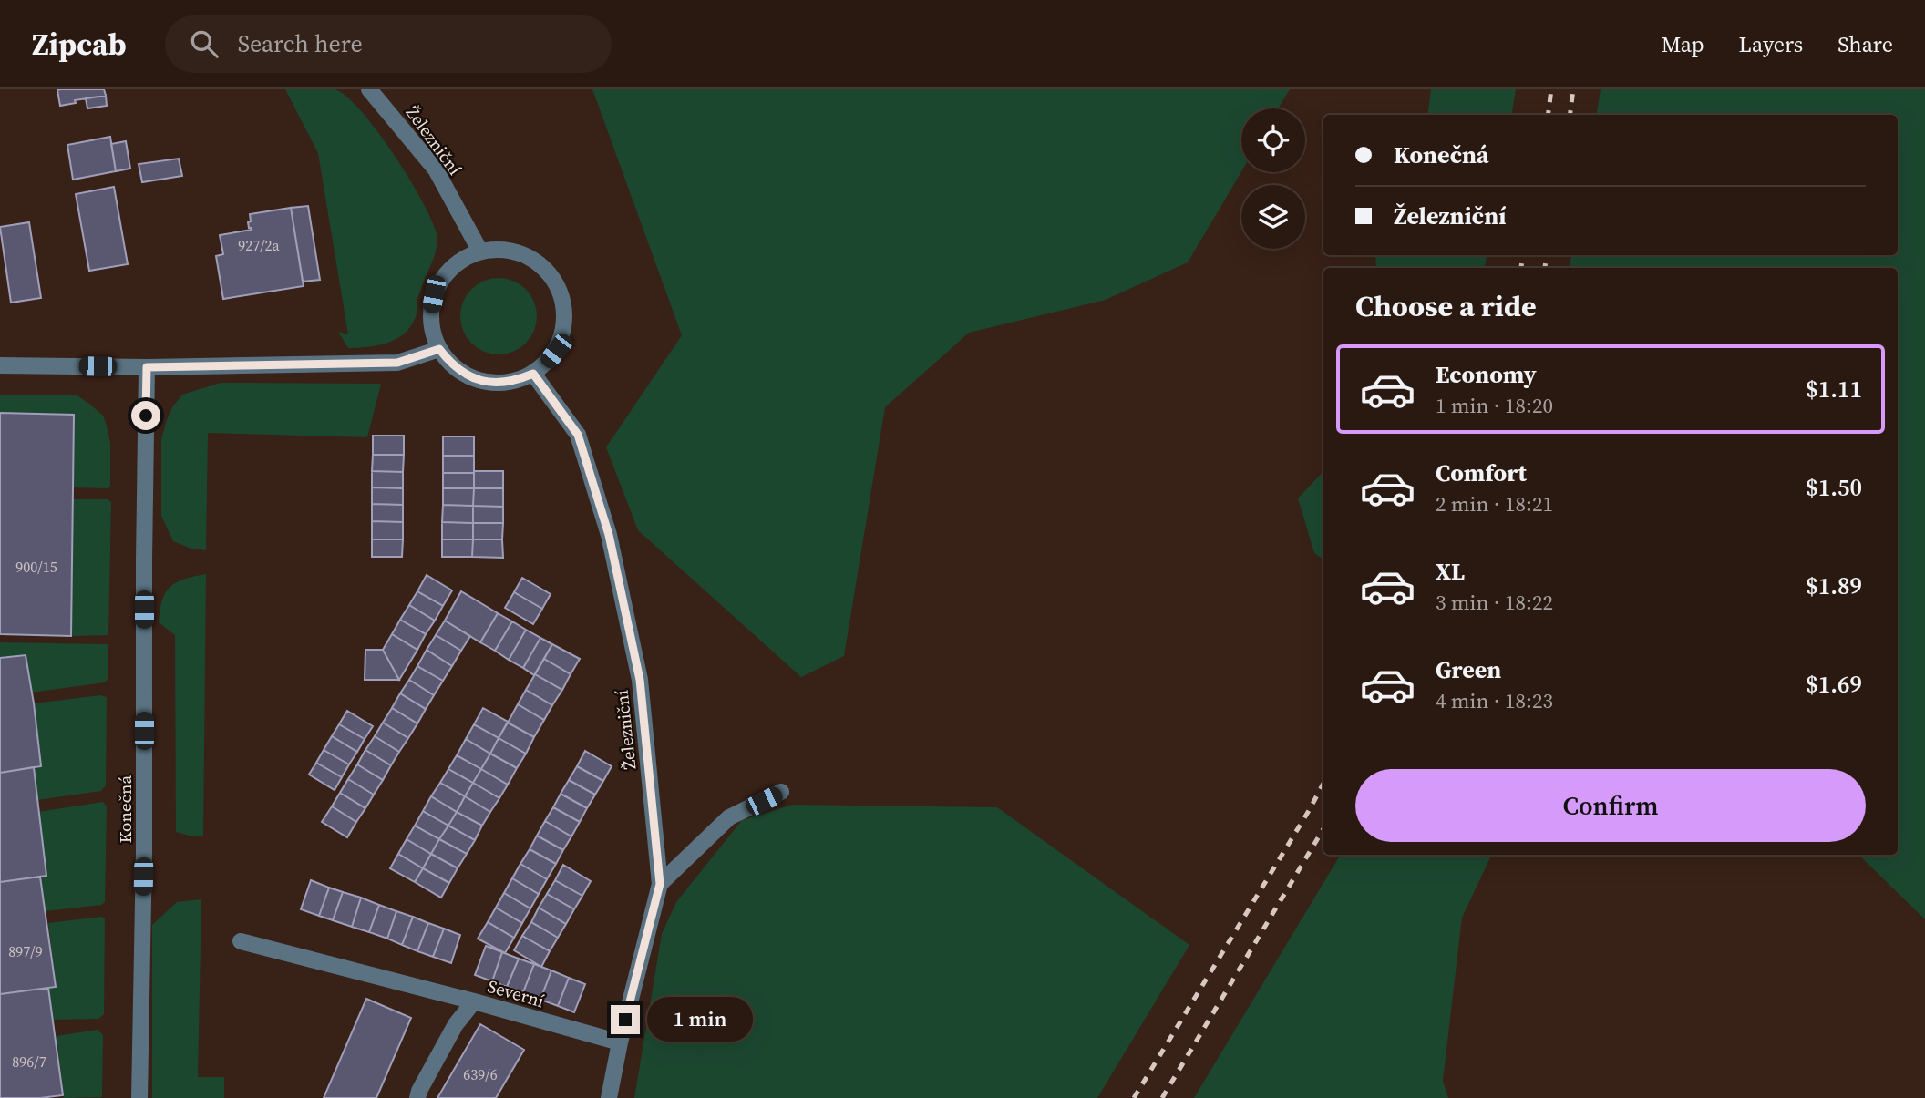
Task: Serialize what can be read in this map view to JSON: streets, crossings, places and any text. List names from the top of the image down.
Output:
{
  "streets": {
    "street": ["Železniční", "Konečná", "Severní"]
  },
  "crossings": [
    ["Železniční", "Severní"]
  ],
  "house_numbers": [
    "927/2a",
    "900/15",
    "897/9",
    "896/7",
    "639/6"
  ],
  "page": {
    "header": "Zipcab",
    "search": "Search here",
    "nav": ["Map", "Layers", "Share"],
    "banner": ["Konečná", "Železniční"],
    "heading": "Choose a ride",
    "list": [
      {
        "name": "Economy",
        "note": "1 min · 18:20",
        "value": "$1.11"
      },
      {
        "name": "Comfort",
        "note": "2 min · 18:21",
        "value": "$1.50"
      },
      {
        "name": "XL",
        "note": "3 min · 18:22",
        "value": "$1.89"
      },
      {
        "name": "Green",
        "note": "4 min · 18:23",
        "value": "$1.69"
      }
    ],
    "buttons": "Confirm",
    "bubble": "1 min"
  }
}
